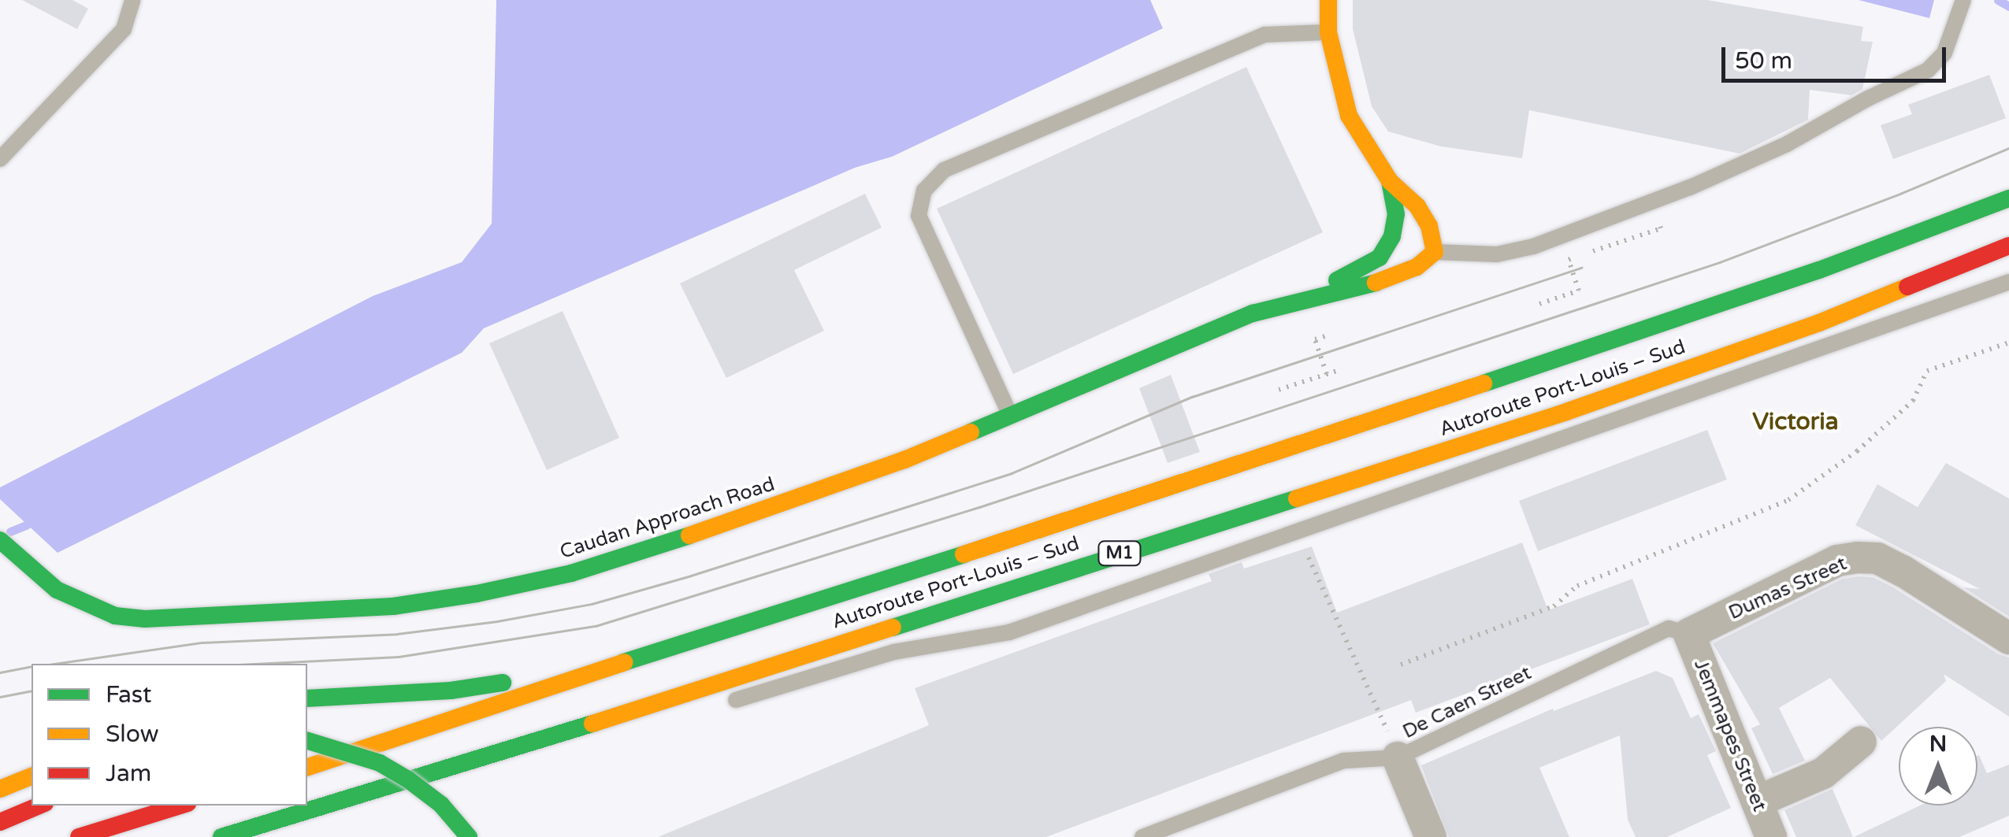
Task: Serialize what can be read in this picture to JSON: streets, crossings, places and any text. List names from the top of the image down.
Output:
{
  "streets": {
    "main road": ["Autoroute Port-Louis – Sud", "Caudan Approach Road", "M1"],
    "street": ["Dumas Street", "Jemmapes Street"],
    "lane": ["De Caen Street"]
  },
  "crossings": [
    ["Dumas Street", "De Caen Street"],
    ["Dumas Street", "Jemmapes Street"],
    ["De Caen Street", "Jemmapes Street"]
  ],
  "districts": ["Victoria"],
  "legend": ["Fast", "Slow", "Jam"],
  "scale_bar": "50 m",
  "north": "top"
}
